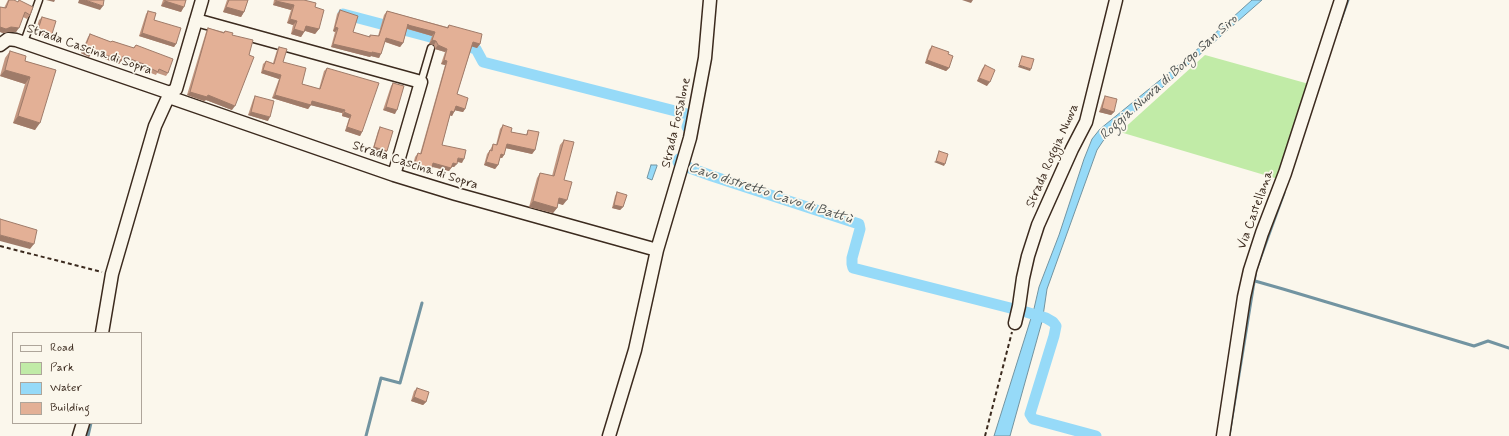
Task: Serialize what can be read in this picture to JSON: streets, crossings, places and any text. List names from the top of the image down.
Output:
{
  "streets": {
    "street": [
      "Strada Cascina di Sopra",
      "Strada Fossalone",
      "Strada Roggia Nuova",
      "Via Castellana"
    ]
  },
  "crossings": [
    ["Strada Cascina di Sopra", "Strada Fossalone"]
  ],
  "water": ["Roggia Nuova di Borgo San Siro", "Cavo distretto Cavo di Battù"],
  "legend": [
    "Road",
    "Park",
    "Water",
    "Building"
  ]
}
